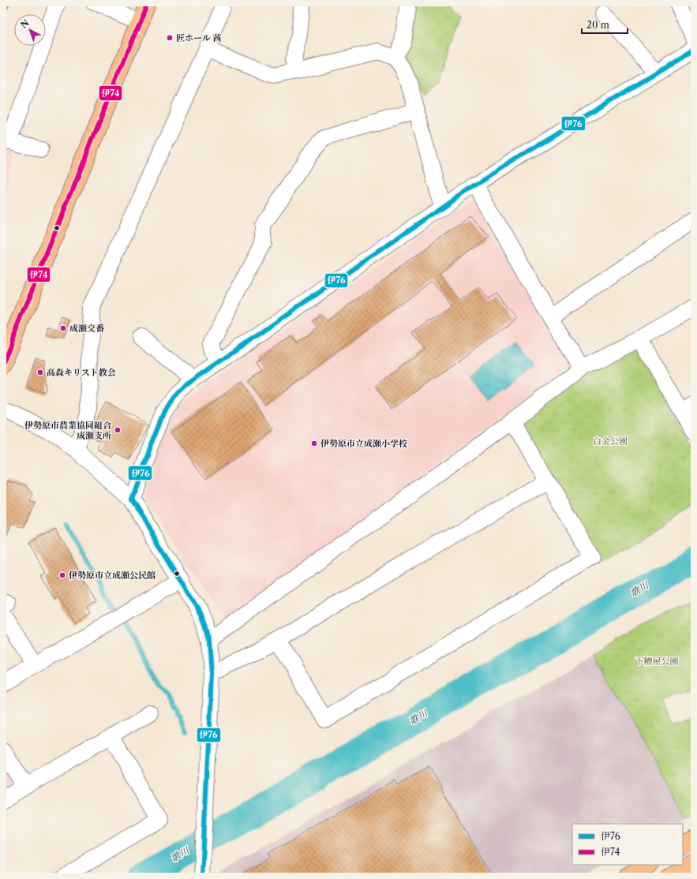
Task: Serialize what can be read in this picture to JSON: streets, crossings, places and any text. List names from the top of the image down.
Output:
{
  "water": ["歌川"],
  "parks": ["白金公園", "下糟屋公園"],
  "places": [
    "匠ホール 茜",
    "成瀬交番",
    "高森キリスト教会",
    "伊勢原市農業協同組合 成瀬支所",
    "伊勢原市立成瀬小学校",
    "伊勢原市立成瀬公民館"
  ],
  "lines": ["transit line 伊74", "transit line 伊76"],
  "legend": ["伊76", "伊74"],
  "scale_bar": "20 m",
  "north": "top left"
}
